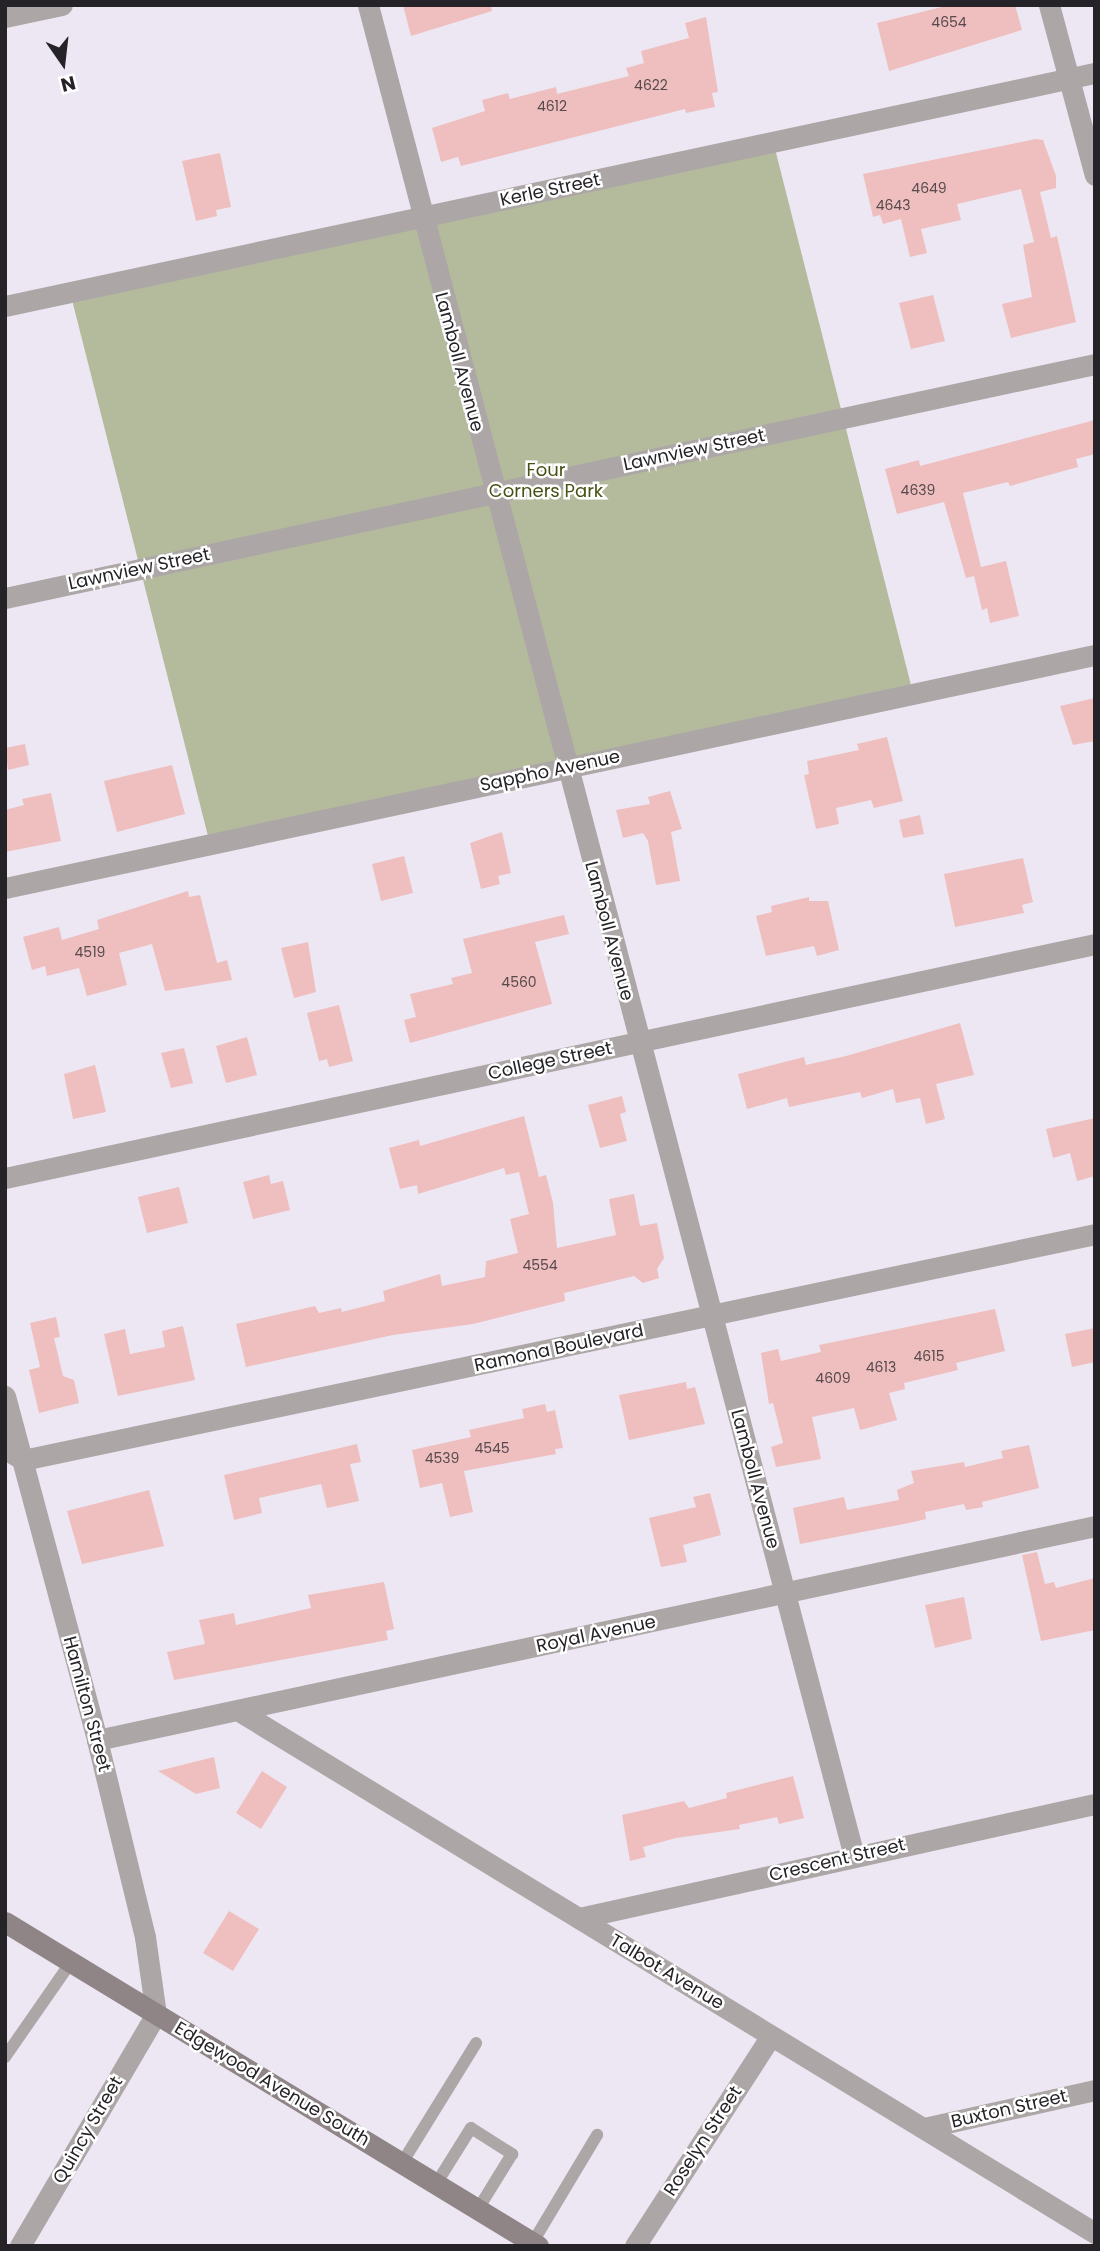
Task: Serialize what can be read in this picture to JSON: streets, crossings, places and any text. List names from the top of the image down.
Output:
{
  "streets": {
    "main road": ["Edgewood Avenue South"],
    "street": [
      "Kerle Street",
      "Lamboll Avenue",
      "Lawnview Street",
      "Sappho Avenue",
      "College Street",
      "Ramona Boulevard",
      "Royal Avenue",
      "Hamilton Street",
      "Crescent Street",
      "Talbot Avenue",
      "Buxton Street",
      "Quincy Street",
      "Roselyn Street"
    ]
  },
  "crossings": [
    ["Kerle Street", "Lamboll Avenue"],
    ["Lamboll Avenue", "Lawnview Street"],
    ["Lamboll Avenue", "Sappho Avenue"],
    ["Lamboll Avenue", "College Street"],
    ["Lamboll Avenue", "Ramona Boulevard"],
    ["Lamboll Avenue", "Royal Avenue"],
    ["Lamboll Avenue", "Crescent Street"],
    ["Ramona Boulevard", "Hamilton Street"],
    ["Royal Avenue", "Hamilton Street"],
    ["Royal Avenue", "Talbot Avenue"],
    ["Hamilton Street", "Edgewood Avenue South"],
    ["Hamilton Street", "Quincy Street"],
    ["Crescent Street", "Talbot Avenue"],
    ["Talbot Avenue", "Buxton Street"],
    ["Talbot Avenue", "Roselyn Street"],
    ["Edgewood Avenue South", "Quincy Street"]
  ],
  "parks": ["Four Corners Park"],
  "house_numbers": [
    "4654",
    "4622",
    "4612",
    "4649",
    "4643",
    "4639",
    "4519",
    "4560",
    "4554",
    "4615",
    "4613",
    "4609",
    "4545",
    "4539"
  ],
  "north": "bottom"
}
